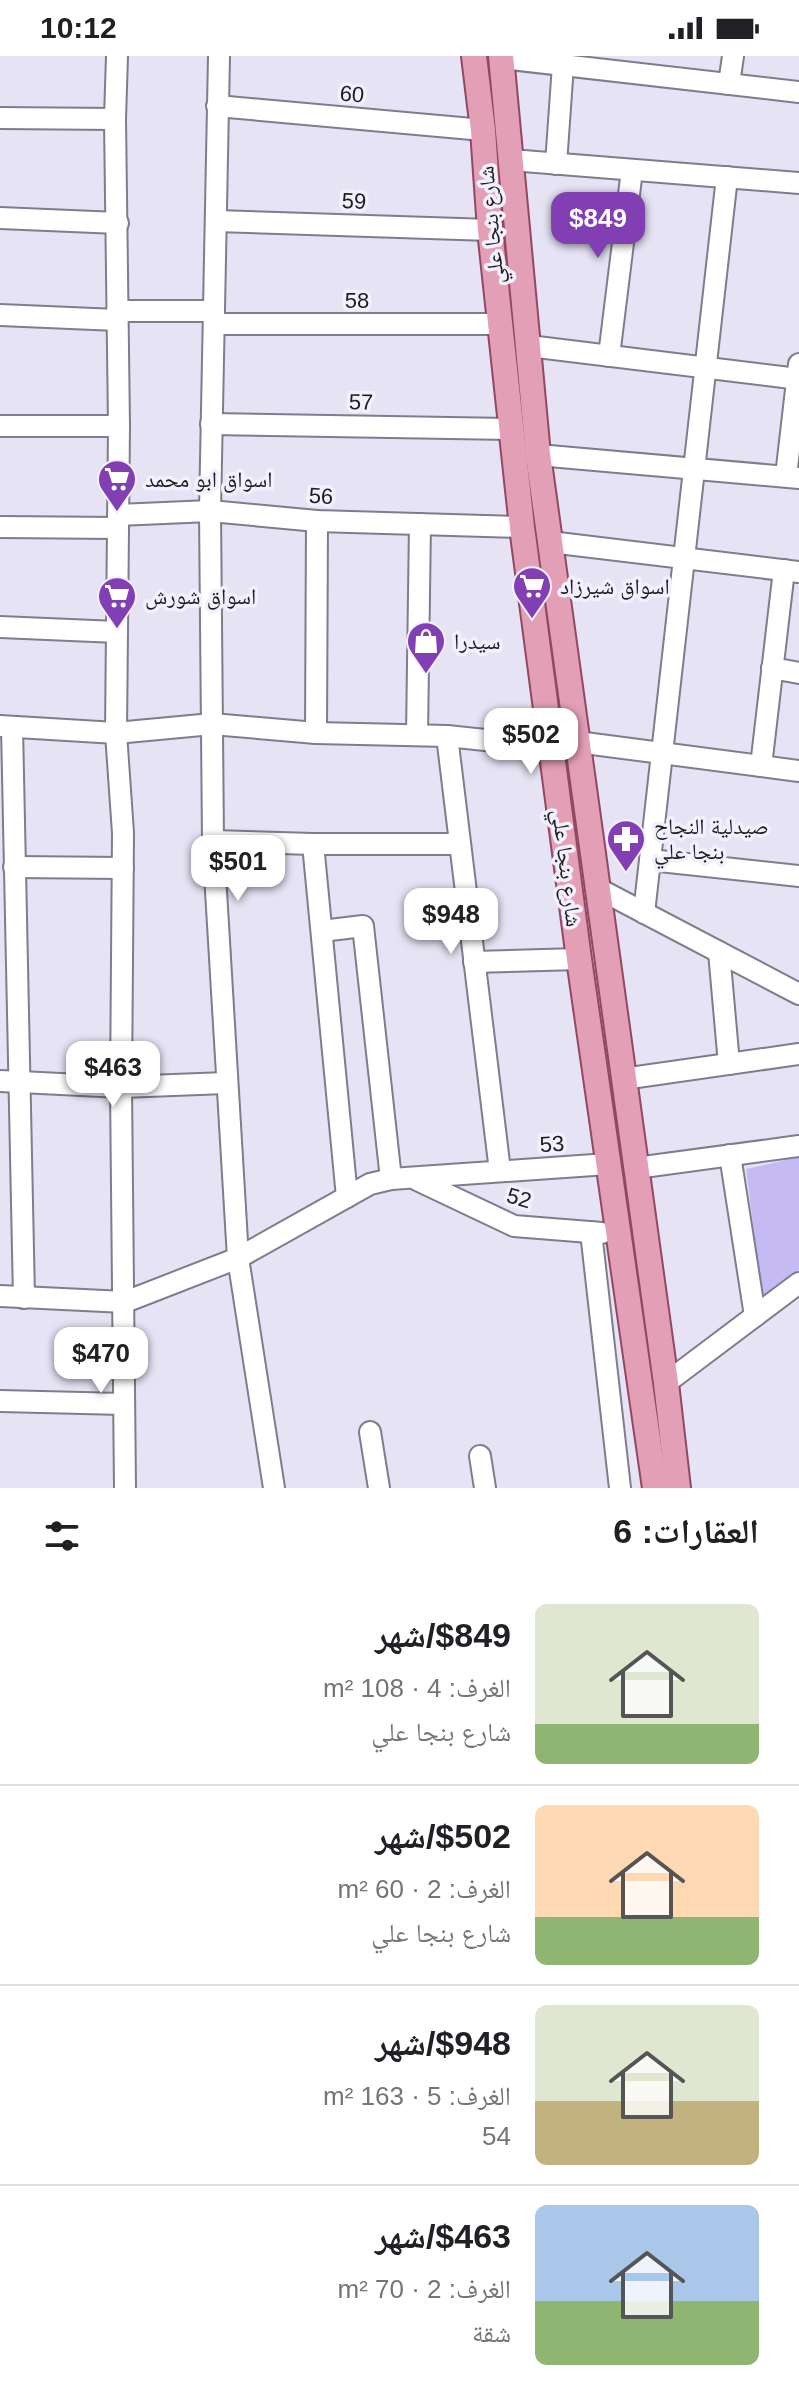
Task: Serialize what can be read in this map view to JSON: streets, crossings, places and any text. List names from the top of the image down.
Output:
{
  "streets": {
    "main road": ["شارع بنجا علي"],
    "street": [
      "60",
      "59",
      "58",
      "57",
      "56",
      "53",
      "52"
    ]
  },
  "crossings": [
    ["60", "شارع بنجا علي"],
    ["59", "شارع بنجا علي"],
    ["شارع بنجا علي", "58"],
    ["شارع بنجا علي", "57"],
    ["شارع بنجا علي", "56"],
    ["شارع بنجا علي", "53"],
    ["شارع بنجا علي", "52"],
    ["53", "52"]
  ],
  "places": {
    "supermarket": ["اسواق ابو محمد", "اسواق شيرزاد", "اسواق شورش"],
    "shop": ["سيدرا"],
    "pharmacy": ["صيدلية النجاح بنجا علي"]
  },
  "page": {
    "status": "10:12",
    "price": [
      "$849",
      "$502",
      "$501",
      "$948",
      "$463",
      "$470"
    ],
    "heading": "العقارات: 6",
    "list": [
      {
        "name": "$849/شهر",
        "note": "الغرف: 4 · 108 m² · شارع بنجا علي"
      },
      {
        "name": "$502/شهر",
        "note": "الغرف: 2 · 60 m² · شارع بنجا علي"
      },
      {
        "name": "$948/شهر",
        "note": "الغرف: 5 · 163 m² · 54"
      },
      {
        "name": "$463/شهر",
        "note": "الغرف: 2 · 70 m² · شقة"
      }
    ]
  }
}
